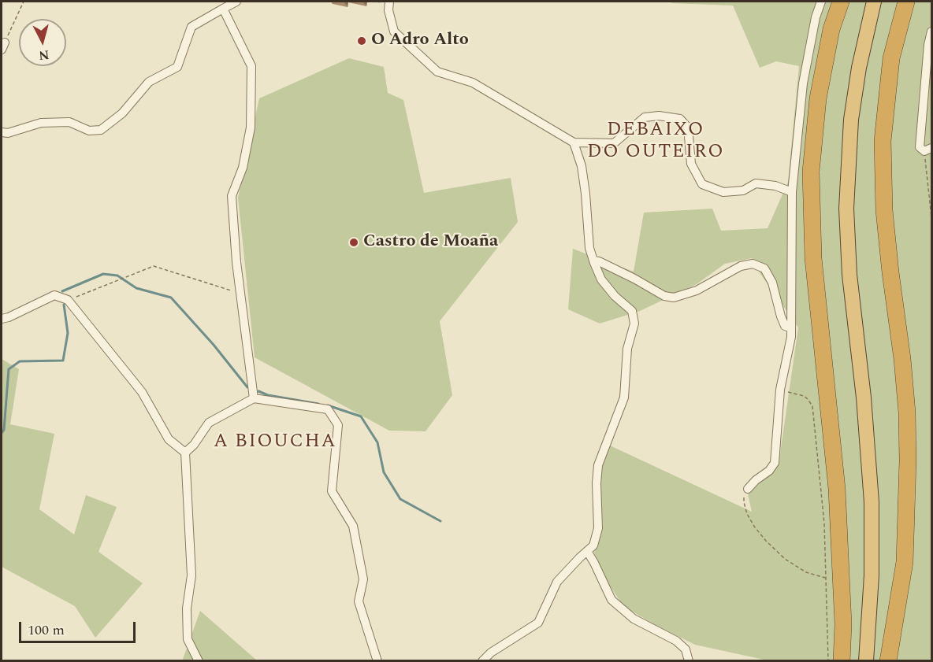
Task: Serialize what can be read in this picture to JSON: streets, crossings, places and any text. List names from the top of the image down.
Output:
{
  "districts": ["DEBAIXO DO OUTEIRO", "A BIOUCHA"],
  "places": ["O Adro Alto", "Castro de Moaña"],
  "scale_bar": "100 m",
  "north": "bottom"
}
